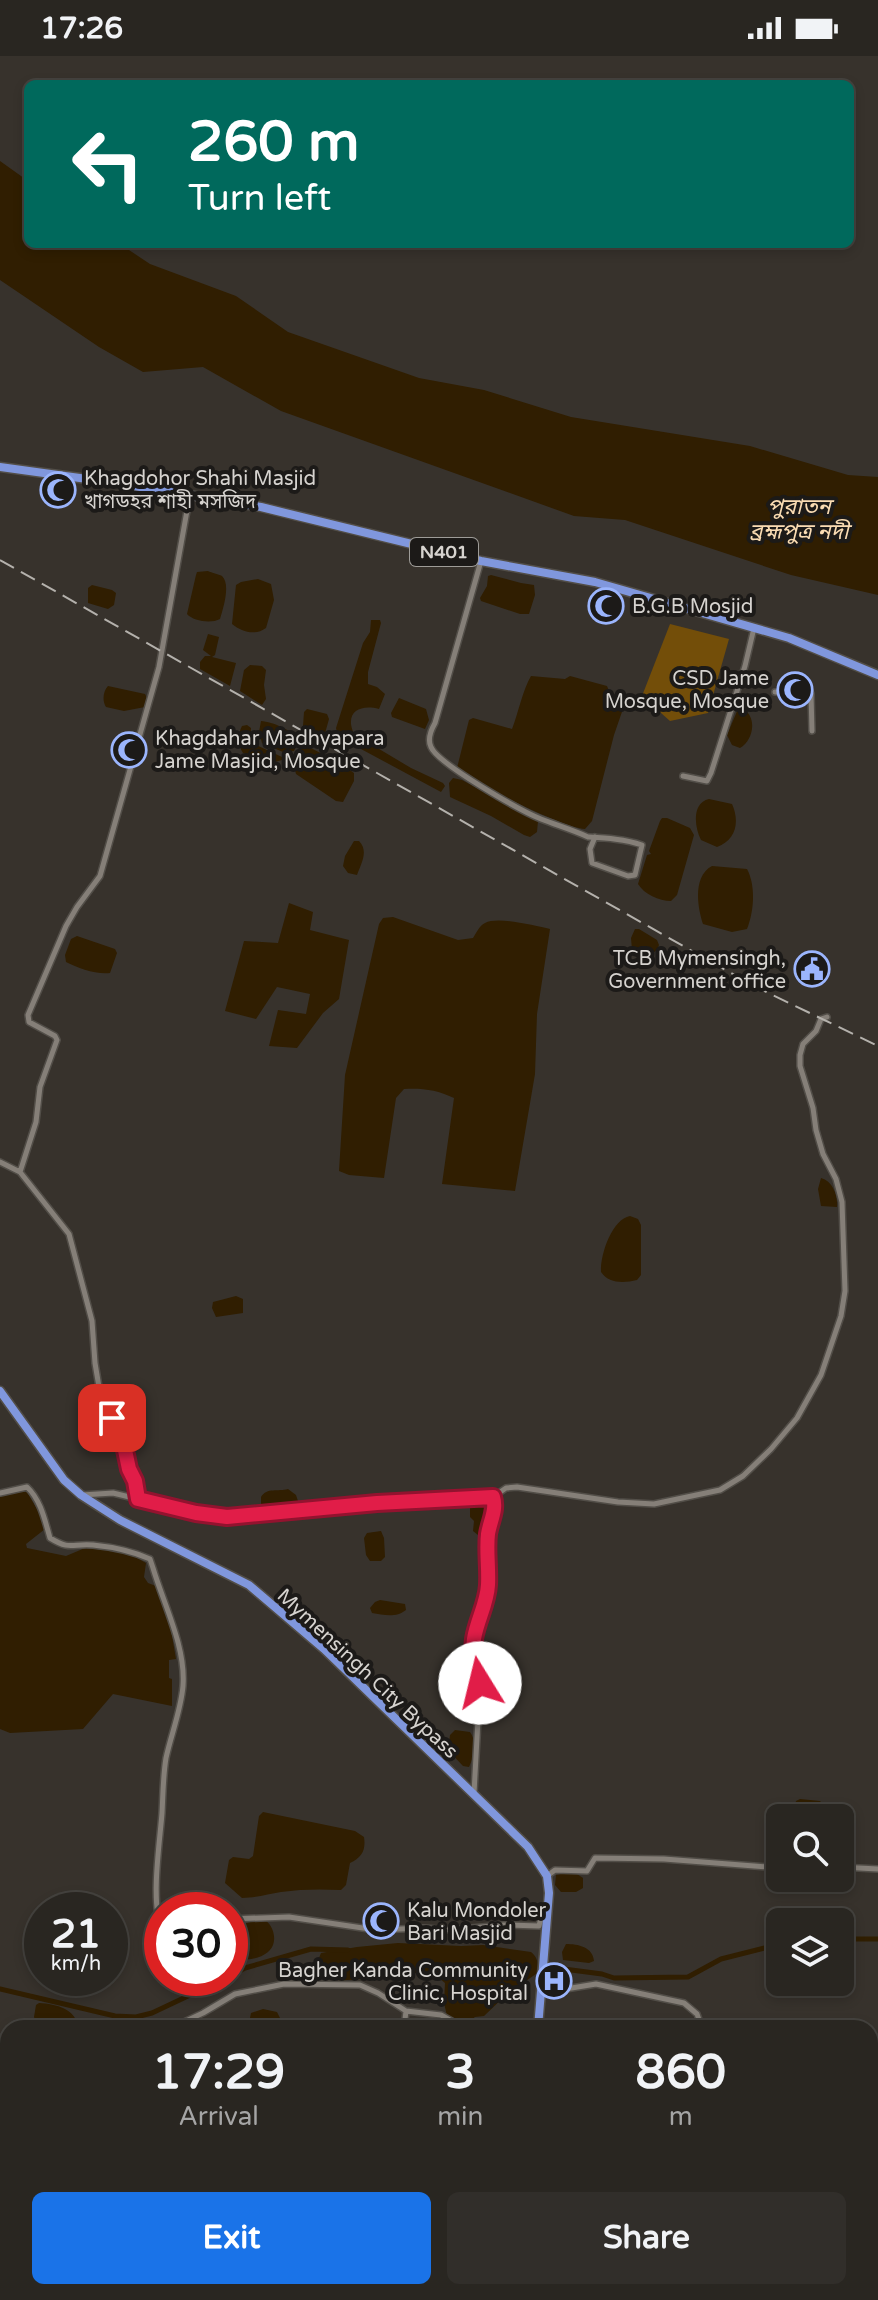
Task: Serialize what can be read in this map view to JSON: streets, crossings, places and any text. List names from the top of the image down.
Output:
{
  "streets": {
    "highway": ["N401", "Mymensingh City Bypass"]
  },
  "water": ["পুরাতন ব্রহ্মপুত্র নদী"],
  "places": {
    "mosque": [
      "Khagdohor Shahi Masjid খাগডহর শাহী মসজিদ",
      "B.G.B Mosjid",
      "CSD Jame Mosque, Mosque",
      "Khagdahar Madhyapara Jame Masjid, Mosque",
      "Kalu Mondoler Bari Masjid"
    ],
    "public building": ["TCB Mymensingh, Government office"],
    "hospital": ["Bagher Kanda Community Clinic, Hospital"]
  },
  "page": {
    "status": "17:26",
    "turn": ["260 m", "Turn left"],
    "speed": "21 km/h",
    "limit": "30",
    "eta": [
      "17:29",
      "Arrival",
      "3",
      "min",
      "860",
      "m"
    ],
    "buttons": ["Exit", "Share"]
  }
}
